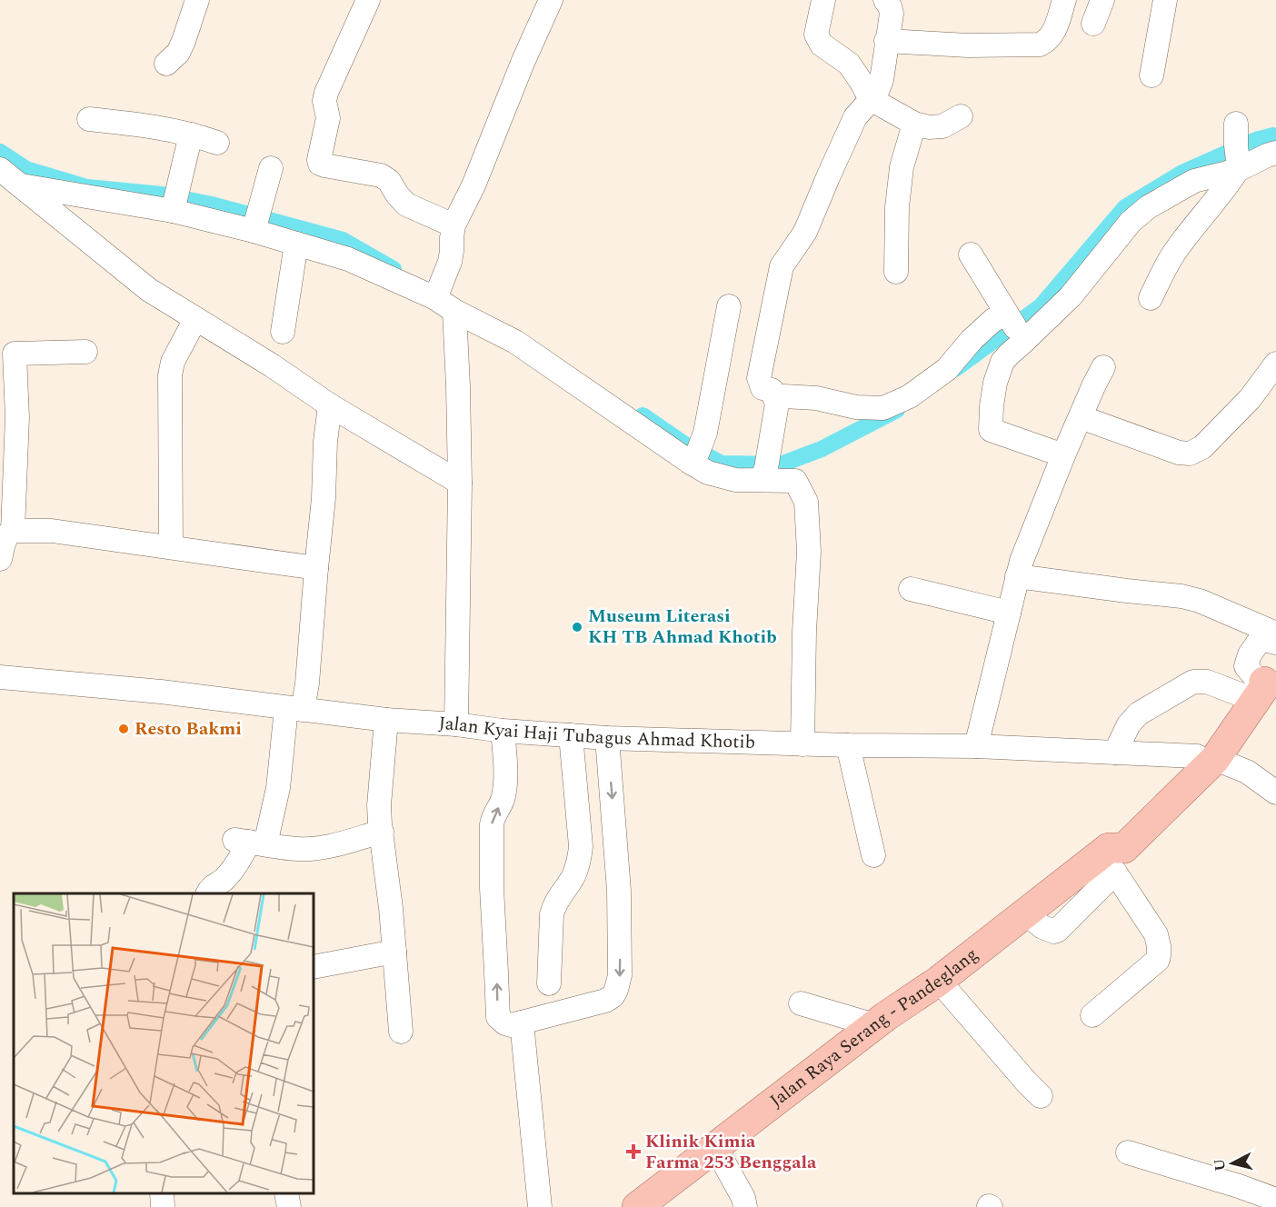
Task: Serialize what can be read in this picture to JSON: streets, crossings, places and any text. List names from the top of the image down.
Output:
{
  "streets": {
    "main road": ["Jalan Raya Serang - Pandeglang"],
    "street": ["Jalan Kyai Haji Tubagus Ahmad Khotib"]
  },
  "crossings": [
    ["Jalan Kyai Haji Tubagus Ahmad Khotib", "Jalan Raya Serang - Pandeglang"]
  ],
  "places": {
    "other": ["Museum Literasi KH TB Ahmad Khotib", "Resto Bakmi"],
    "health": ["Klinik Kimia Farma 253 Benggala"]
  },
  "north": "left"
}
